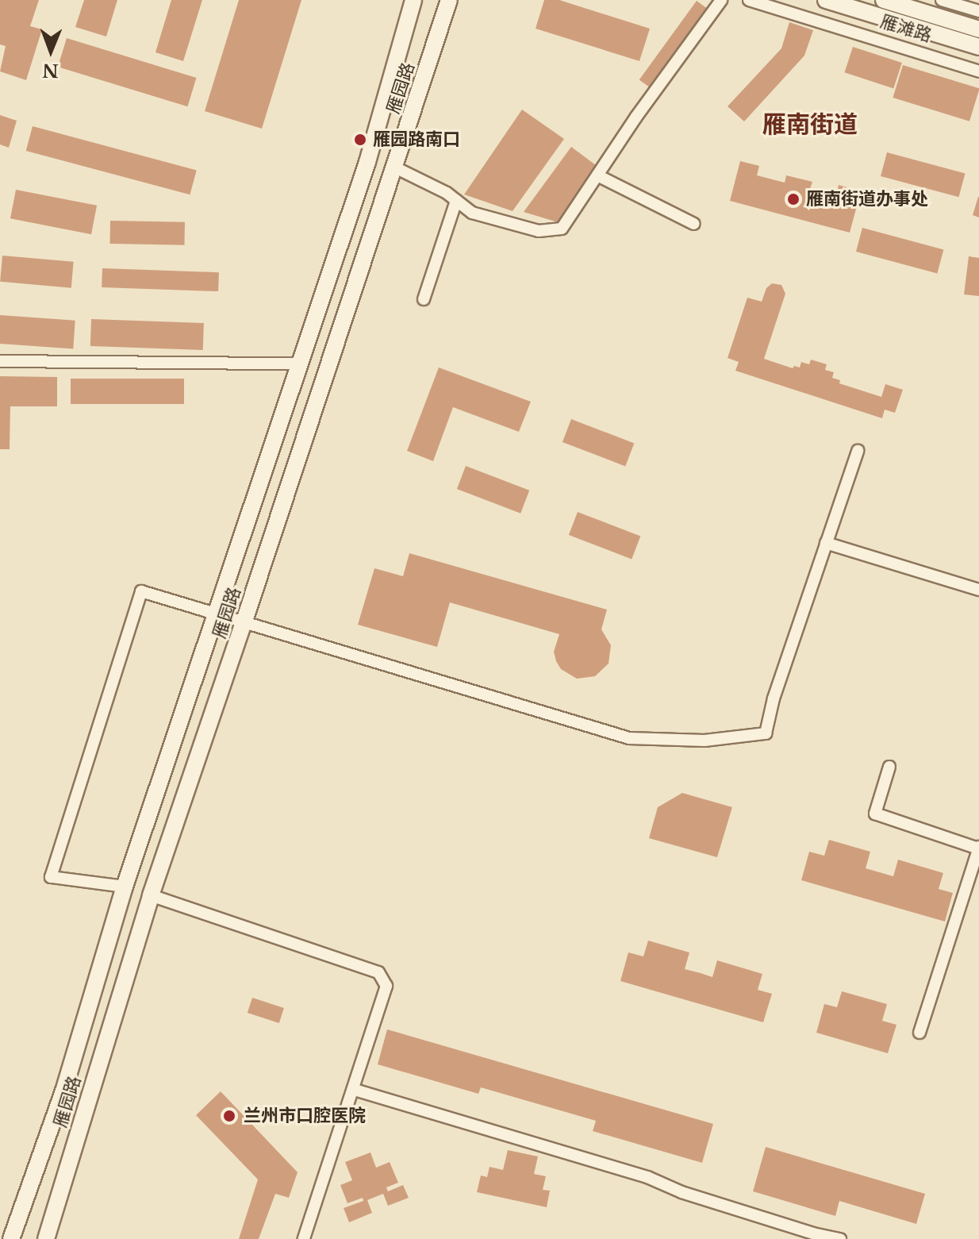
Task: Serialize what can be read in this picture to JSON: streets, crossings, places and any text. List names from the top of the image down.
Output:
{
  "streets": {
    "main road": ["雁滩路", "雁园路"]
  },
  "districts": ["雁南街道"],
  "places": ["雁园路南口", "雁南街道办事处", "兰州市口腔医院"],
  "north": "bottom"
}
